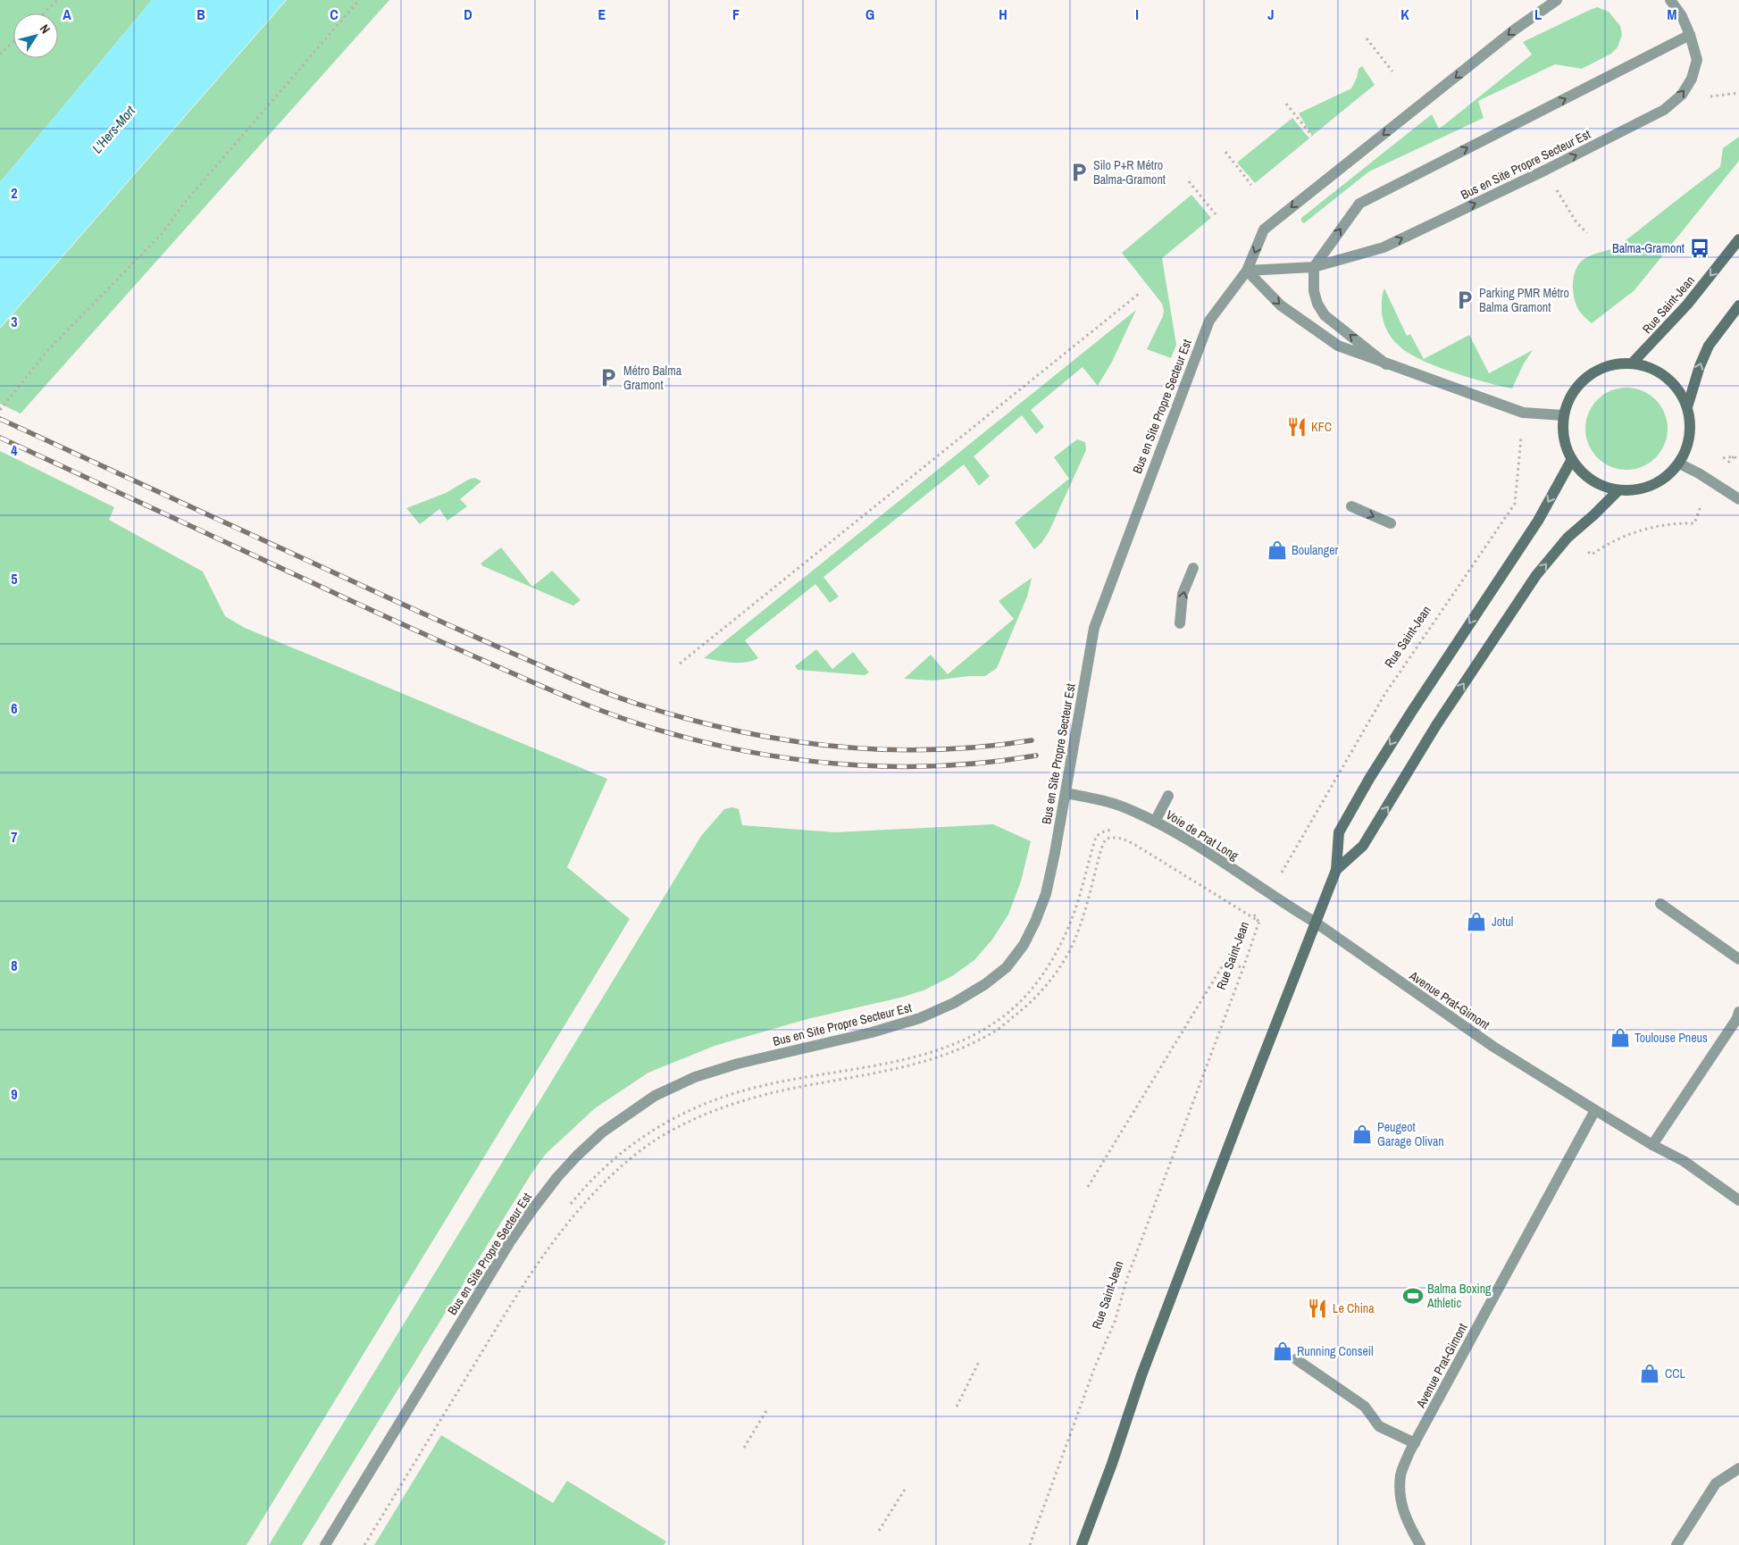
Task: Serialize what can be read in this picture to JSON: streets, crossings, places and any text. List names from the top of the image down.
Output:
{
  "streets": {
    "street": [
      "Bus en Site Propre Secteur Est",
      "Rue Saint-Jean",
      "Voie de Prat Long",
      "Avenue Prat-Gimont"
    ]
  },
  "crossings": [
    ["Bus en Site Propre Secteur Est", "Voie de Prat Long"],
    ["Rue Saint-Jean", "Voie de Prat Long"],
    ["Voie de Prat Long", "Avenue Prat-Gimont"]
  ],
  "water": ["L'Hers-Mort"],
  "places": {
    "parking": ["Silo P+R Métro Balma-Gramont", "Parking PMR Métro Balma Gramont", "Métro Balma Gramont"],
    "bus stop": ["Balma-Gramont"],
    "restaurant": ["KFC", "Le China"],
    "shop": [
      "Boulanger",
      "Jotul",
      "Toulouse Pneus",
      "Peugeot Garage Olivan",
      "Running Conseil",
      "CCL"
    ],
    "sports": ["Balma Boxing Athletic"]
  },
  "north": "top right",
  "grid": {
    "columns": [
      "A",
      "B",
      "C",
      "D",
      "E",
      "F",
      "G",
      "H",
      "I",
      "J",
      "K",
      "L",
      "M"
    ],
    "rows": [
      "2",
      "3",
      "4",
      "5",
      "6",
      "7",
      "8",
      "9"
    ]
  }
}
